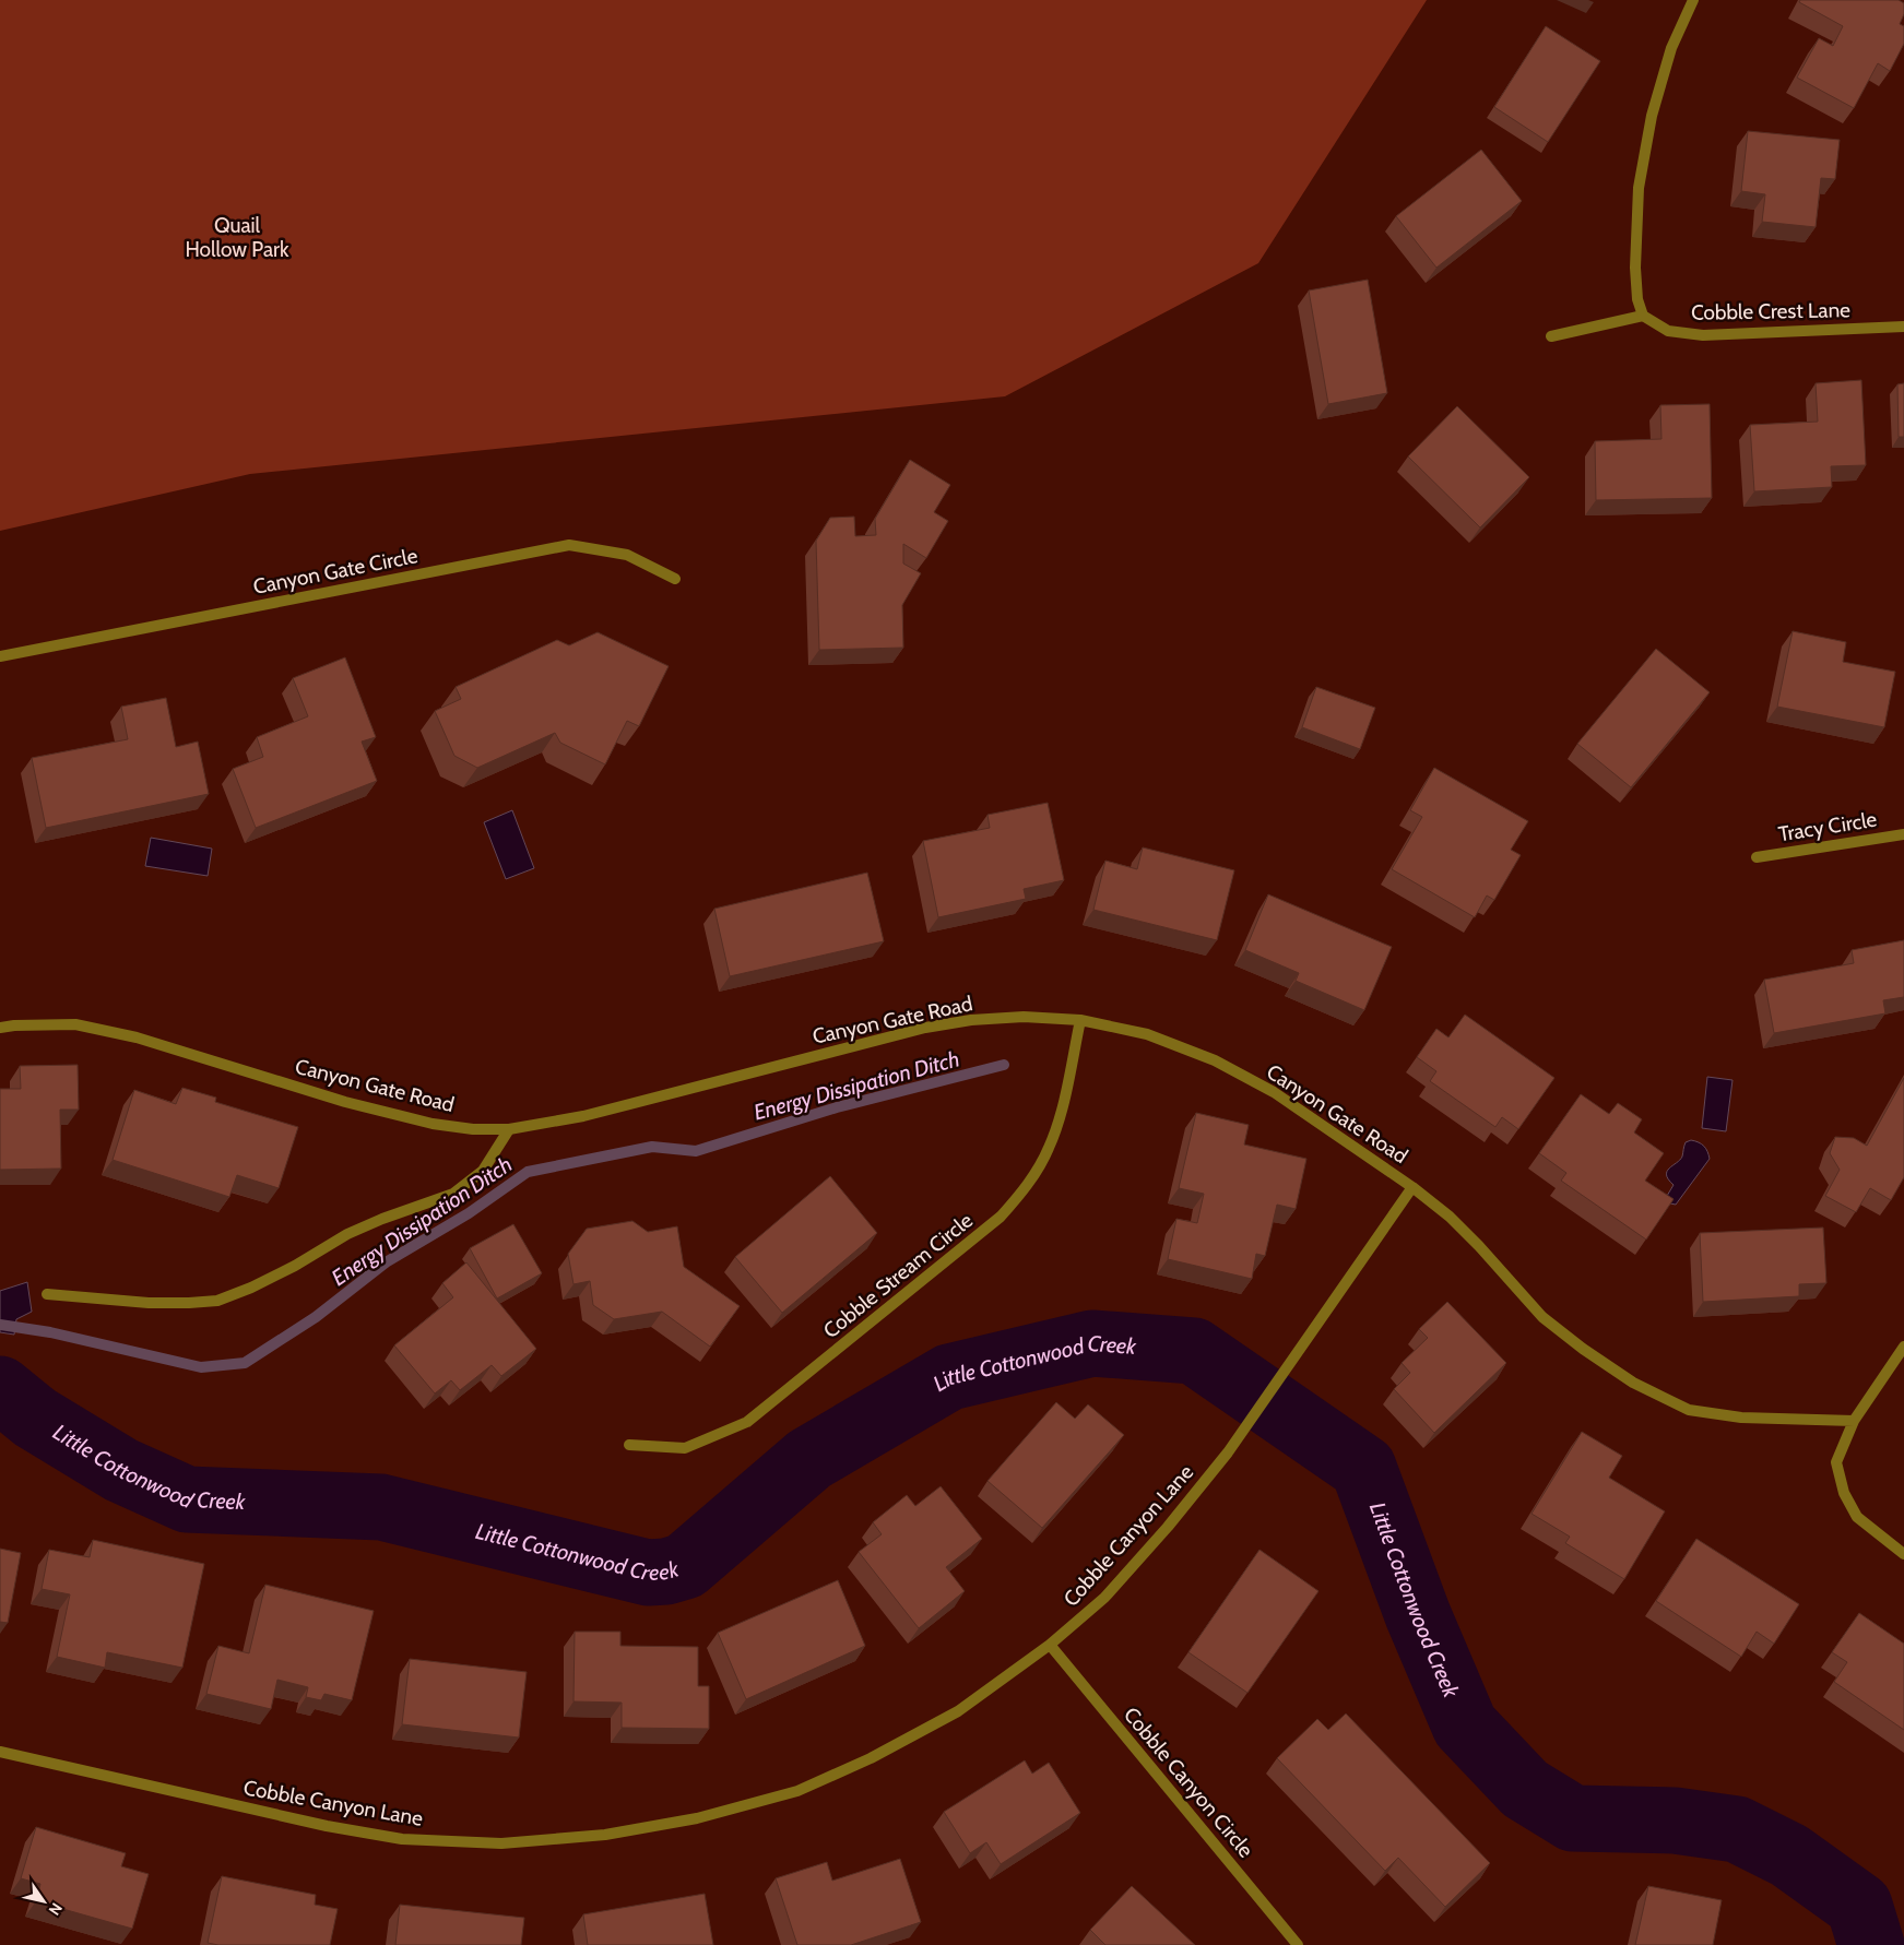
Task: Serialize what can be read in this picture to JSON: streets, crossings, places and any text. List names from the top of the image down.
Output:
{
  "streets": {
    "street": [
      "Cobble Crest Lane",
      "Canyon Gate Circle",
      "Tracy Circle",
      "Canyon Gate Road",
      "Cobble Stream Circle",
      "Cobble Canyon Lane",
      "Cobble Canyon Circle"
    ]
  },
  "crossings": [
    ["Canyon Gate Road", "Cobble Stream Circle"],
    ["Canyon Gate Road", "Cobble Canyon Lane"],
    ["Cobble Canyon Lane", "Cobble Canyon Circle"]
  ],
  "water": ["Energy Dissipation Ditch", "Little Cottonwood Creek"],
  "parks": ["Quail Hollow Park"],
  "north": "bottom right"
}
